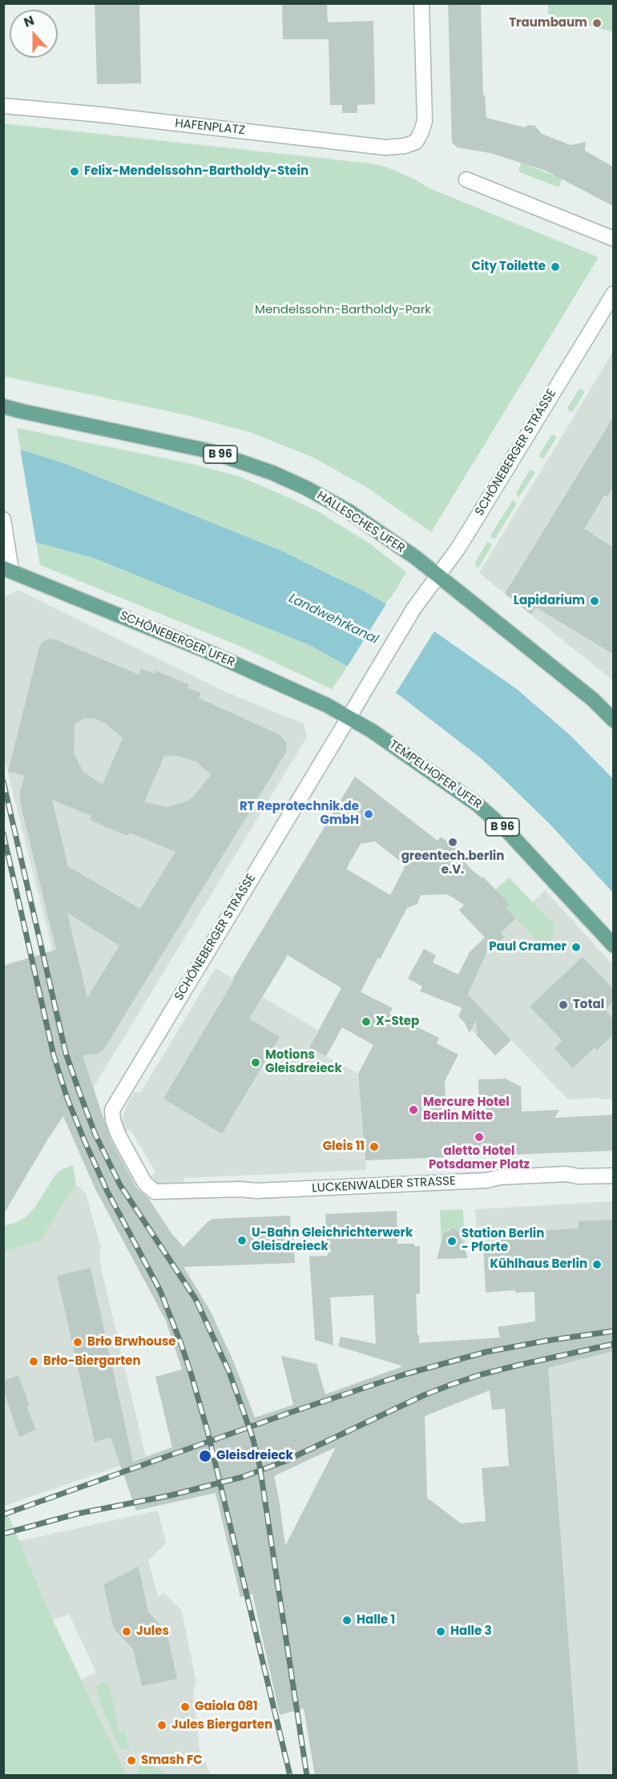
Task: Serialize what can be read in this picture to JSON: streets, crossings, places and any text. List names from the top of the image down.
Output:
{
  "streets": {
    "main road": [
      "B 96",
      "HALLESCHES UFER",
      "SCHÖNEBERGER UFER",
      "TEMPELHOFER UFER"
    ],
    "street": ["HAFENPLATZ", "SCHÖNEBERGER STRASSE", "LUCKENWALDER STRASSE"]
  },
  "crossings": [
    ["SCHÖNEBERGER STRASSE", "HALLESCHES UFER"],
    ["SCHÖNEBERGER STRASSE", "SCHÖNEBERGER UFER"],
    ["SCHÖNEBERGER STRASSE", "TEMPELHOFER UFER"],
    ["SCHÖNEBERGER STRASSE", "LUCKENWALDER STRASSE"],
    ["SCHÖNEBERGER UFER", "TEMPELHOFER UFER"]
  ],
  "water": ["Landwehrkanal"],
  "parks": ["Mendelssohn-Bartholdy-Park"],
  "places": [
    "Traumbaum",
    "Felix-Mendelssohn-Bartholdy-Stein",
    "City Toilette",
    "Lapidarium",
    "RT Reprotechnik.de GmbH",
    "greentech.berlin e.V.",
    "Paul Cramer",
    "Total",
    "X-Step",
    "Motions Gleisdreieck",
    "Mercure Hotel Berlin Mitte",
    "aletto Hotel Potsdamer Platz",
    "Gleis 11",
    "U-Bahn Gleichrichterwerk Gleisdreieck",
    "Station Berlin - Pforte",
    "Kühlhaus Berlin",
    "Brło Brwhouse",
    "Brło-Biergarten",
    "Gleisdreieck",
    "Halle 1",
    "Jules",
    "Halle 3",
    "Gaiola 081",
    "Jules Biergarten",
    "Smash FC"
  ],
  "north": "top"
}
